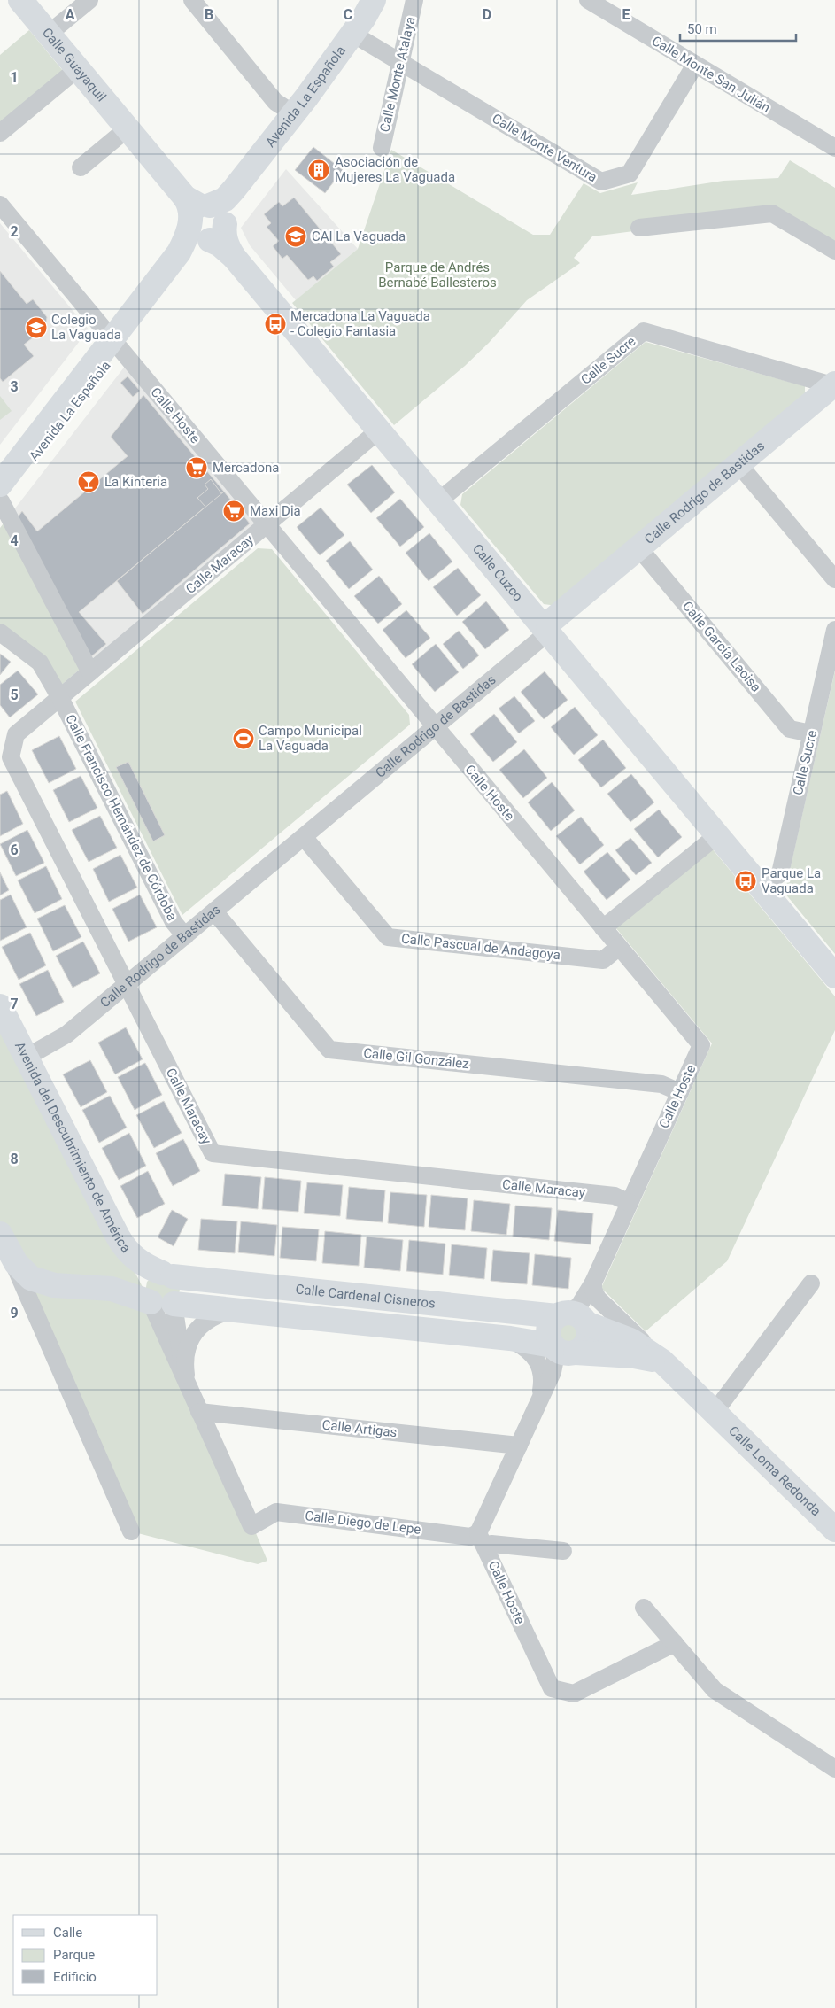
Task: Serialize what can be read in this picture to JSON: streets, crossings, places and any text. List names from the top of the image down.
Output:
{
  "streets": {
    "street": [
      "Calle Guayaquil",
      "Calle Monte Atalaya",
      "Calle Monte San Julián",
      "Avenida La Española",
      "Calle Monte Ventura",
      "Calle Sucre",
      "Calle Hoste",
      "Calle Rodrigo de Bastidas",
      "Calle Maracay",
      "Calle Cuzco",
      "Calle García Laoisa",
      "Calle Francisco Hernández de Córdoba",
      "Calle Pascual de Andagoya",
      "Calle Gil González",
      "Avenida del Descubrimiento de América",
      "Calle Cardenal Cisneros",
      "Calle Artigas",
      "Calle Loma Redonda",
      "Calle Diego de Lepe"
    ]
  },
  "crossings": [
    ["Calle Guayaquil", "Avenida La Española"],
    ["Calle Guayaquil", "Calle Cuzco"],
    ["Calle Monte Atalaya", "Calle Monte Ventura"],
    ["Calle Monte San Julián", "Calle Monte Ventura"],
    ["Avenida La Española", "Calle Monte Ventura"],
    ["Avenida La Española", "Calle Hoste"],
    ["Avenida La Española", "Calle Cuzco"],
    ["Calle Sucre", "Calle Rodrigo de Bastidas"],
    ["Calle Sucre", "Calle Cuzco"],
    ["Calle Sucre", "Calle García Laoisa"],
    ["Calle Hoste", "Calle Rodrigo de Bastidas"],
    ["Calle Hoste", "Calle Maracay"],
    ["Calle Hoste", "Calle Pascual de Andagoya"],
    ["Calle Hoste", "Calle Gil González"],
    ["Calle Hoste", "Calle Cardenal Cisneros"],
    ["Calle Hoste", "Calle Diego de Lepe"],
    ["Calle Rodrigo de Bastidas", "Calle Maracay"],
    ["Calle Rodrigo de Bastidas", "Calle Cuzco"],
    ["Calle Rodrigo de Bastidas", "Calle García Laoisa"],
    ["Calle Rodrigo de Bastidas", "Calle Francisco Hernández de Córdoba"],
    ["Calle Rodrigo de Bastidas", "Calle Pascual de Andagoya"],
    ["Calle Rodrigo de Bastidas", "Calle Gil González"],
    ["Calle Rodrigo de Bastidas", "Avenida del Descubrimiento de América"],
    ["Calle Maracay", "Calle Cuzco"],
    ["Calle Maracay", "Calle Francisco Hernández de Córdoba"],
    ["Avenida del Descubrimiento de América", "Calle Cardenal Cisneros"],
    ["Calle Cardenal Cisneros", "Calle Loma Redonda"],
    ["Calle Artigas", "Calle Diego de Lepe"]
  ],
  "parks": ["Parque de Andrés Bernabé Ballesteros"],
  "places": {
    "building": ["Asociación de Mujeres La Vaguada"],
    "school or university": ["CAI La Vaguada", "Colegio La Vaguada"],
    "bus stop": ["Mercadona La Vaguada - Colegio Fantasia", "Parque La Vaguada"],
    "supermarket": ["Mercadona", "Maxi Dia"],
    "bar": ["La Kinteria"],
    "sports": ["Campo Municipal La Vaguada"]
  },
  "legend": ["Calle", "Parque", "Edificio"],
  "scale_bar": "50 m",
  "grid": {
    "columns": [
      "A",
      "B",
      "C",
      "D",
      "E"
    ],
    "rows": [
      "1",
      "2",
      "3",
      "4",
      "5",
      "6",
      "7",
      "8",
      "9"
    ]
  }
}
